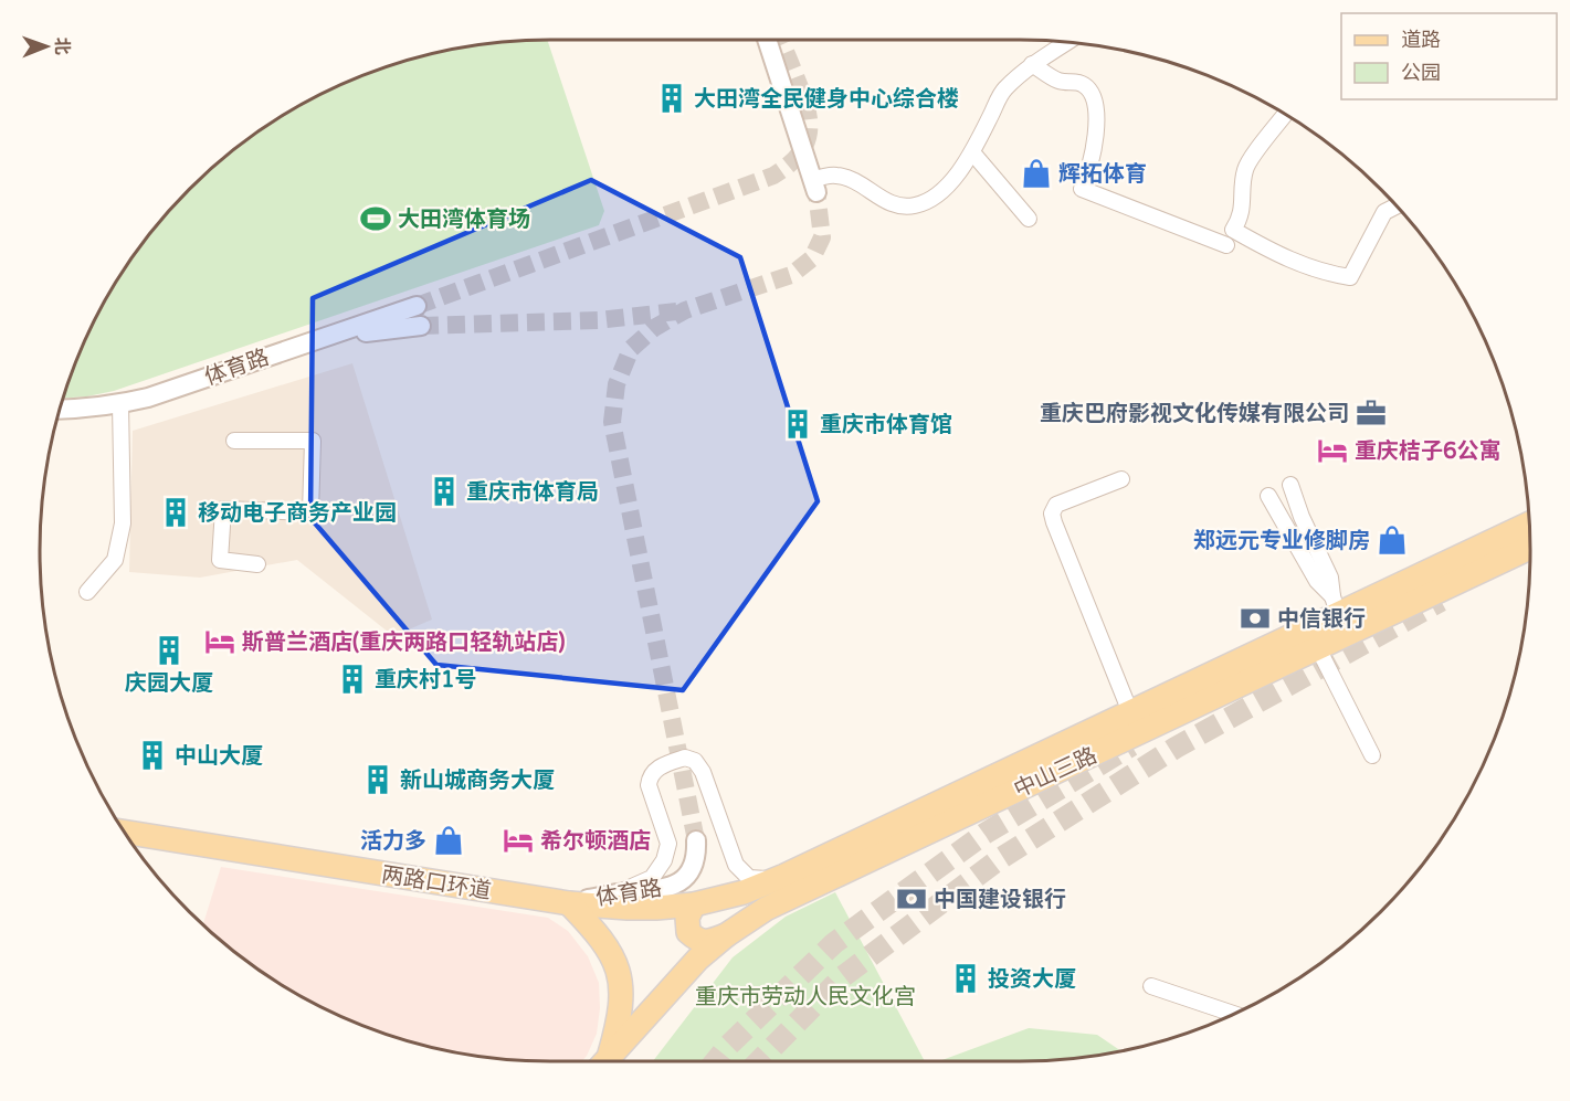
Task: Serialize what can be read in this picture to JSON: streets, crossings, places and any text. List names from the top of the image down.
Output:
{
  "streets": {
    "main road": ["中山三路", "两路口环道"],
    "street": ["体育路"]
  },
  "crossings": [
    ["体育路", "中山三路"],
    ["体育路", "两路口环道"],
    ["中山三路", "两路口环道"]
  ],
  "parks": ["重庆市劳动人民文化宫"],
  "places": {
    "building": [
      "大田湾全民健身中心综合楼",
      "重庆市体育馆",
      "重庆市体育局",
      "移动电子商务产业园",
      "庆园大厦",
      "重庆村1号",
      "中山大厦",
      "新山城商务大厦",
      "投资大厦"
    ],
    "shop": ["辉拓体育", "郑远元专业修脚房", "活力多"],
    "sports": ["大田湾体育场"],
    "office": ["重庆巴府影视文化传媒有限公司"],
    "hotel": ["重庆桔子6公寓", "斯普兰酒店(重庆两路口轻轨站店)", "希尔顿酒店"],
    "bank": ["中信银行", "中国建设银行"]
  },
  "legend": ["道路", "公园"],
  "north": "right"
}
